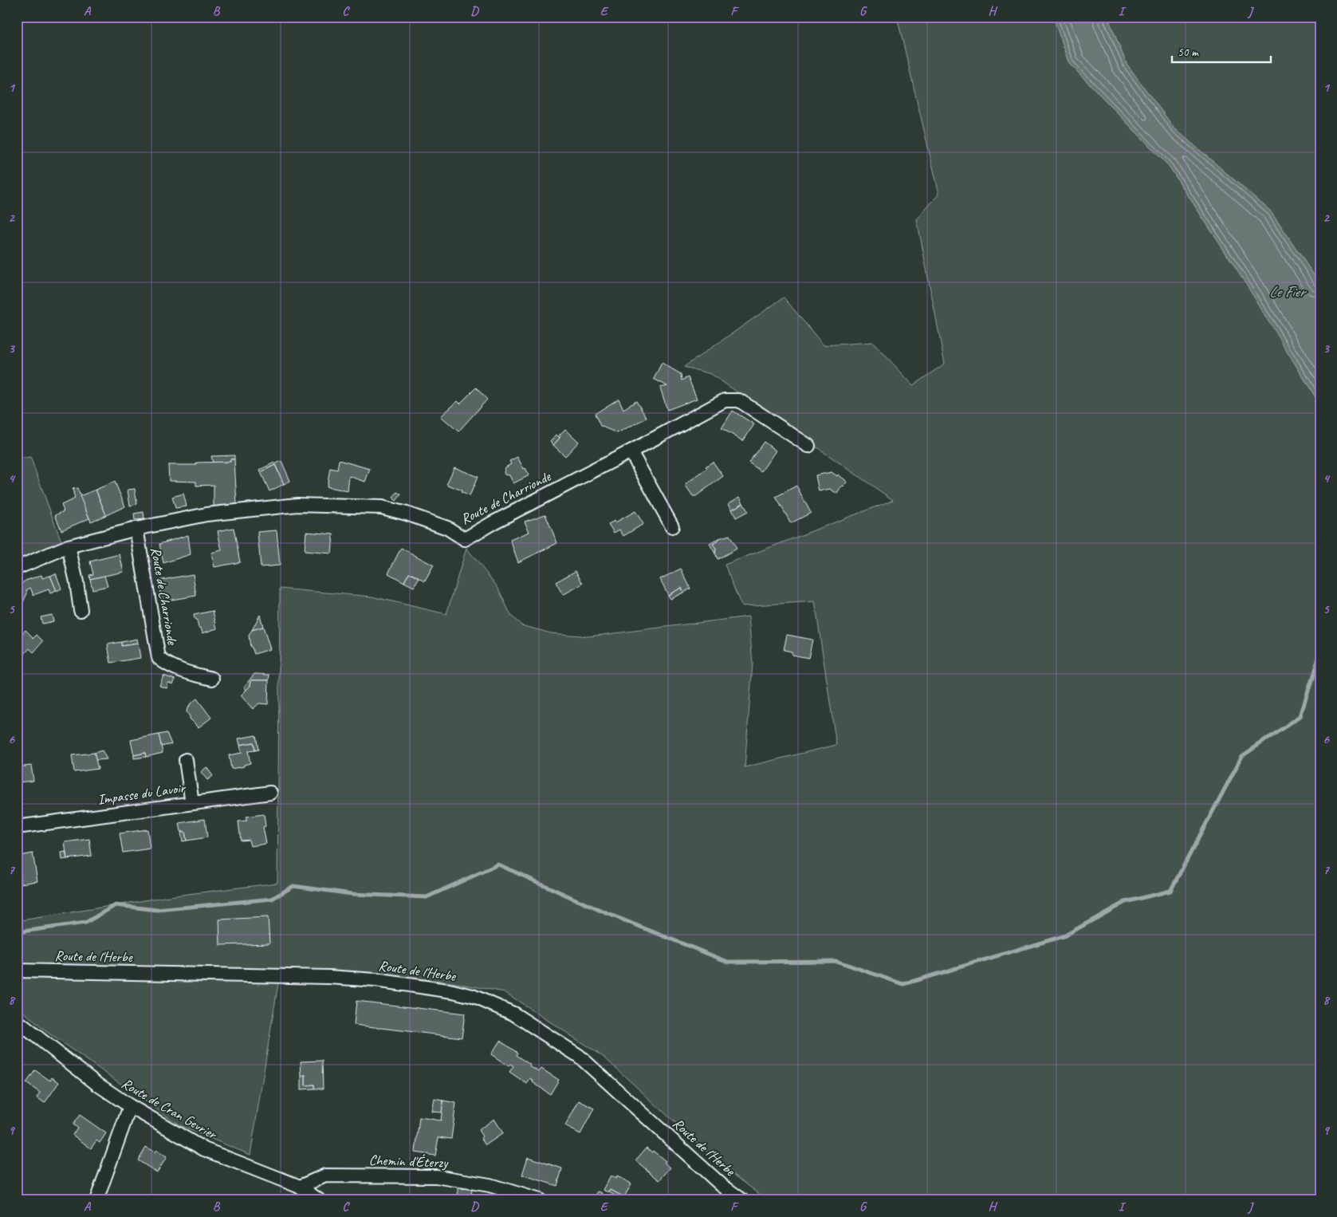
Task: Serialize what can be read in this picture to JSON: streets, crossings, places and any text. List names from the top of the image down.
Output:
{
  "streets": {
    "street": [
      "Route de Charrionde",
      "Impasse du Lavoir",
      "Route de l'Herbe",
      "Route de Cran Gevrier",
      "Chemin d'Éterzy"
    ]
  },
  "crossings": [
    ["Route de Cran Gevrier", "Chemin d'Éterzy"]
  ],
  "water": ["Le Fier"],
  "scale_bar": "50 m",
  "grid": {
    "columns": [
      "A",
      "B",
      "C",
      "D",
      "E",
      "F",
      "G",
      "H",
      "I",
      "J"
    ],
    "rows": [
      "1",
      "2",
      "3",
      "4",
      "5",
      "6",
      "7",
      "8",
      "9"
    ]
  }
}
